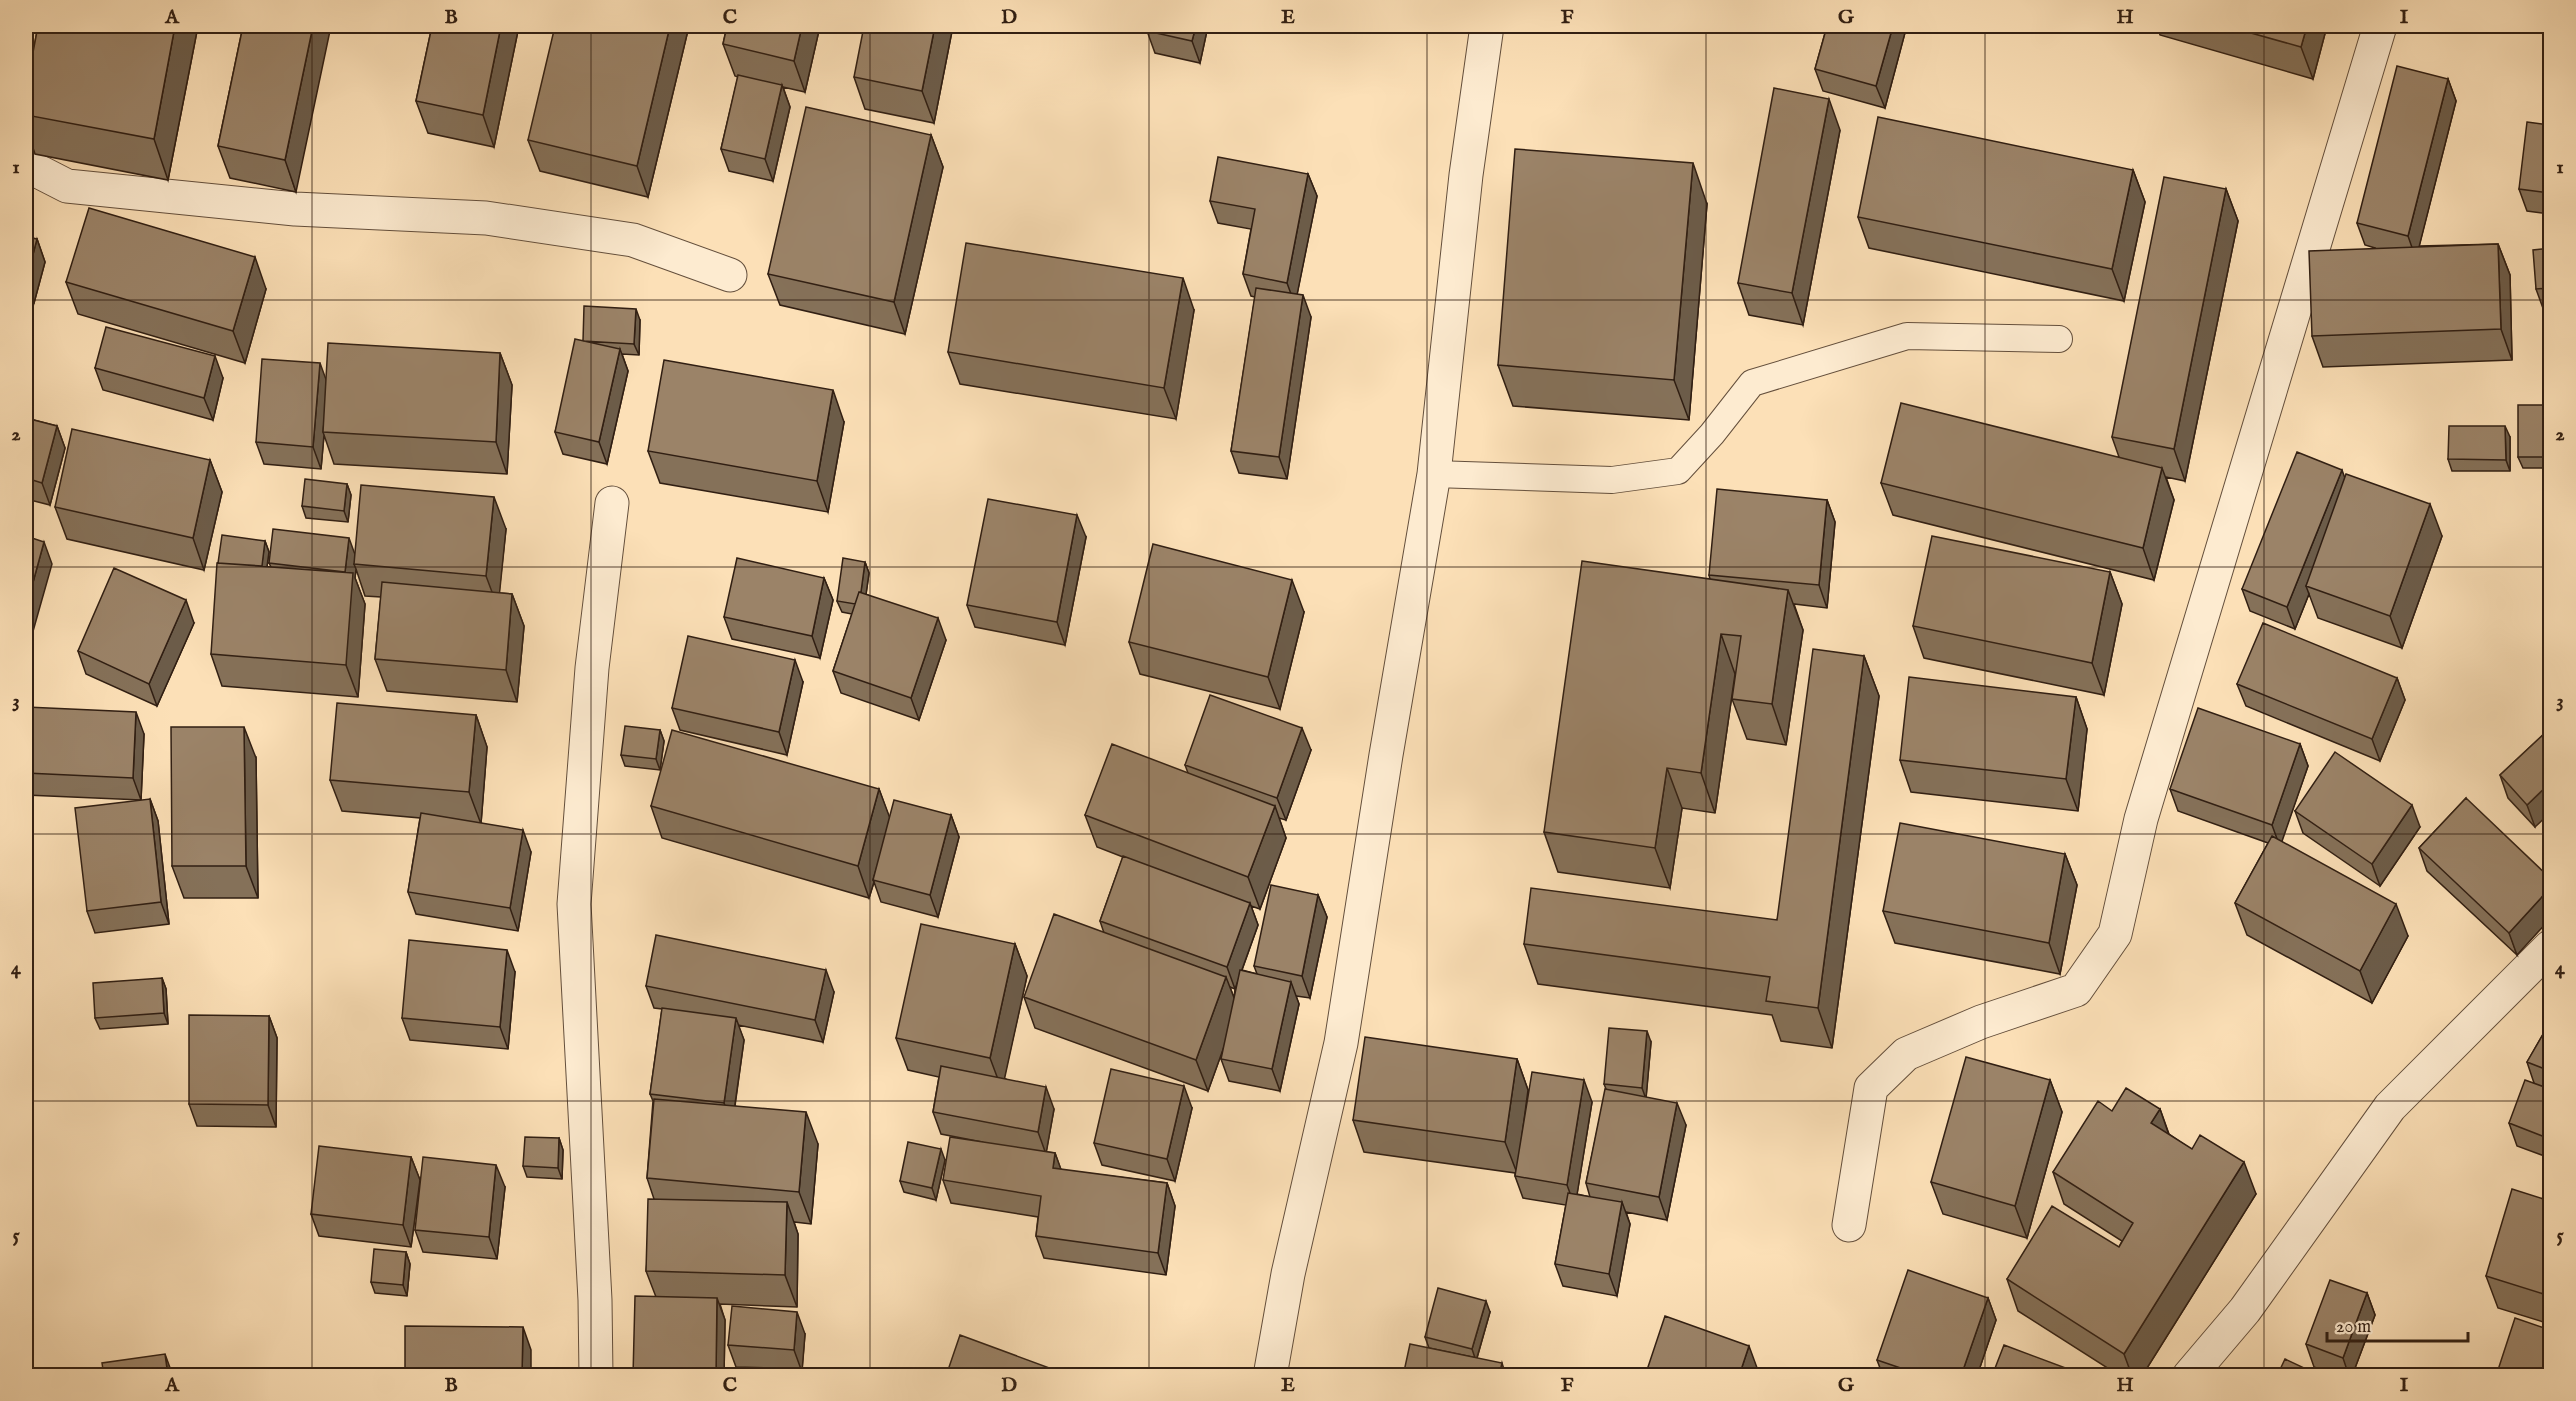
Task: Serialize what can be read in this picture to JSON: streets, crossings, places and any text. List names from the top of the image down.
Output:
{
  "scale_bar": "20 m",
  "grid": {
    "columns": [
      "A",
      "B",
      "C",
      "D",
      "E",
      "F",
      "G",
      "H",
      "I"
    ],
    "rows": [
      "1",
      "2",
      "3",
      "4",
      "5"
    ]
  }
}
